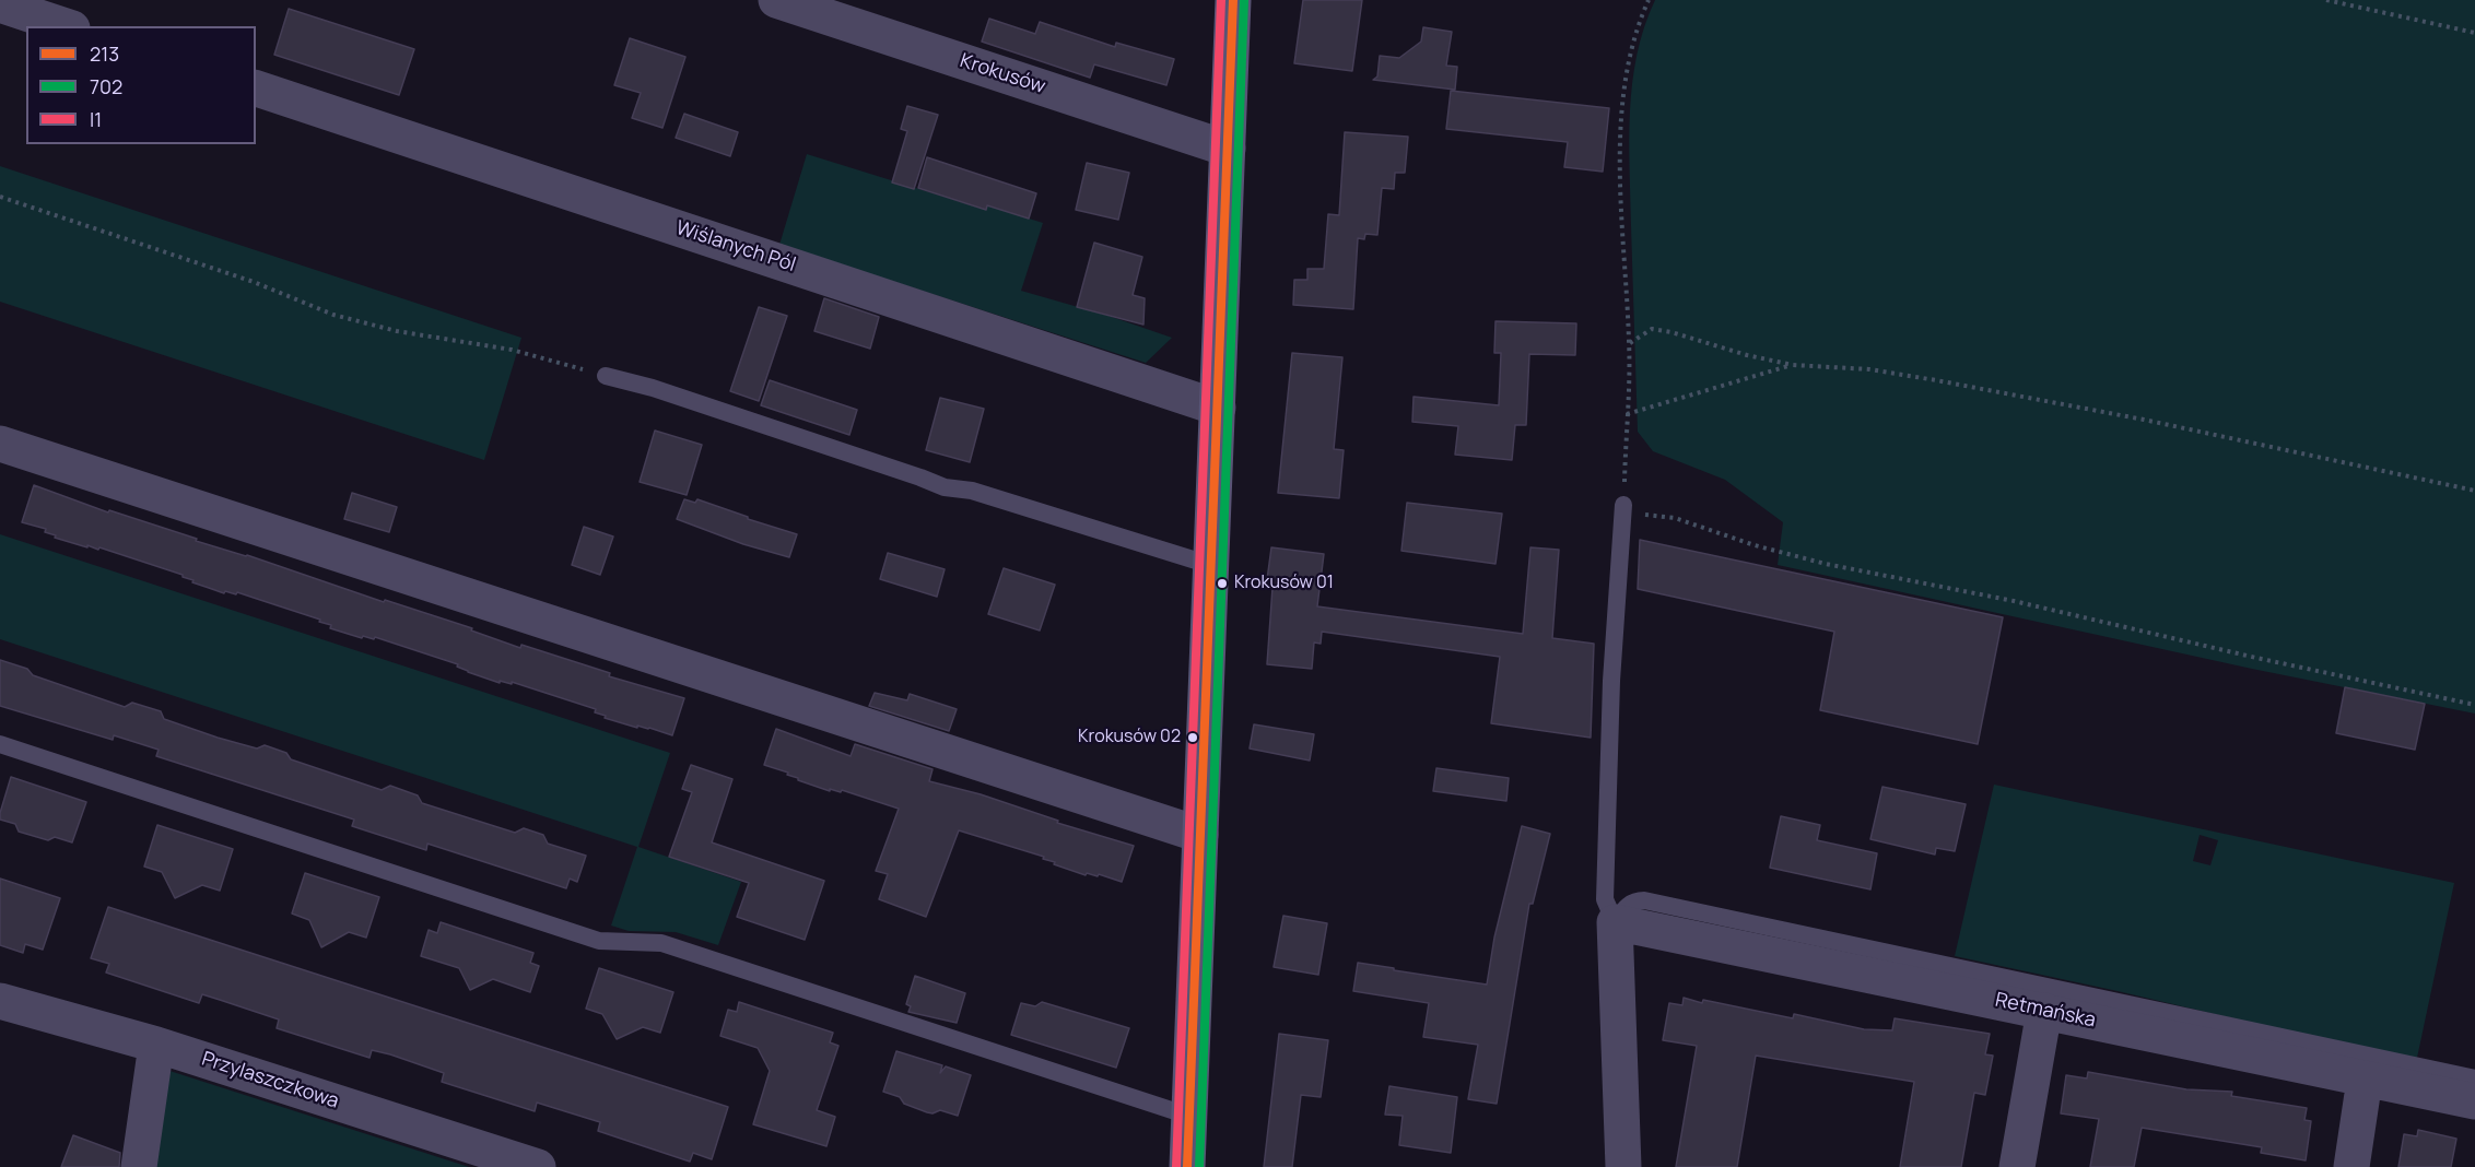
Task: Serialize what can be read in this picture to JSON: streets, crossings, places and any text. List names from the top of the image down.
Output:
{
  "streets": {
    "street": [
      "Krokusów",
      "Wiślanych Pól",
      "Retmańska",
      "Przylaszczkowa"
    ]
  },
  "places": ["Krokusów 01", "Krokusów 02"],
  "lines": ["transit line 213", "transit line 702", "transit line I1"],
  "legend": ["213", "702", "I1"]
}
